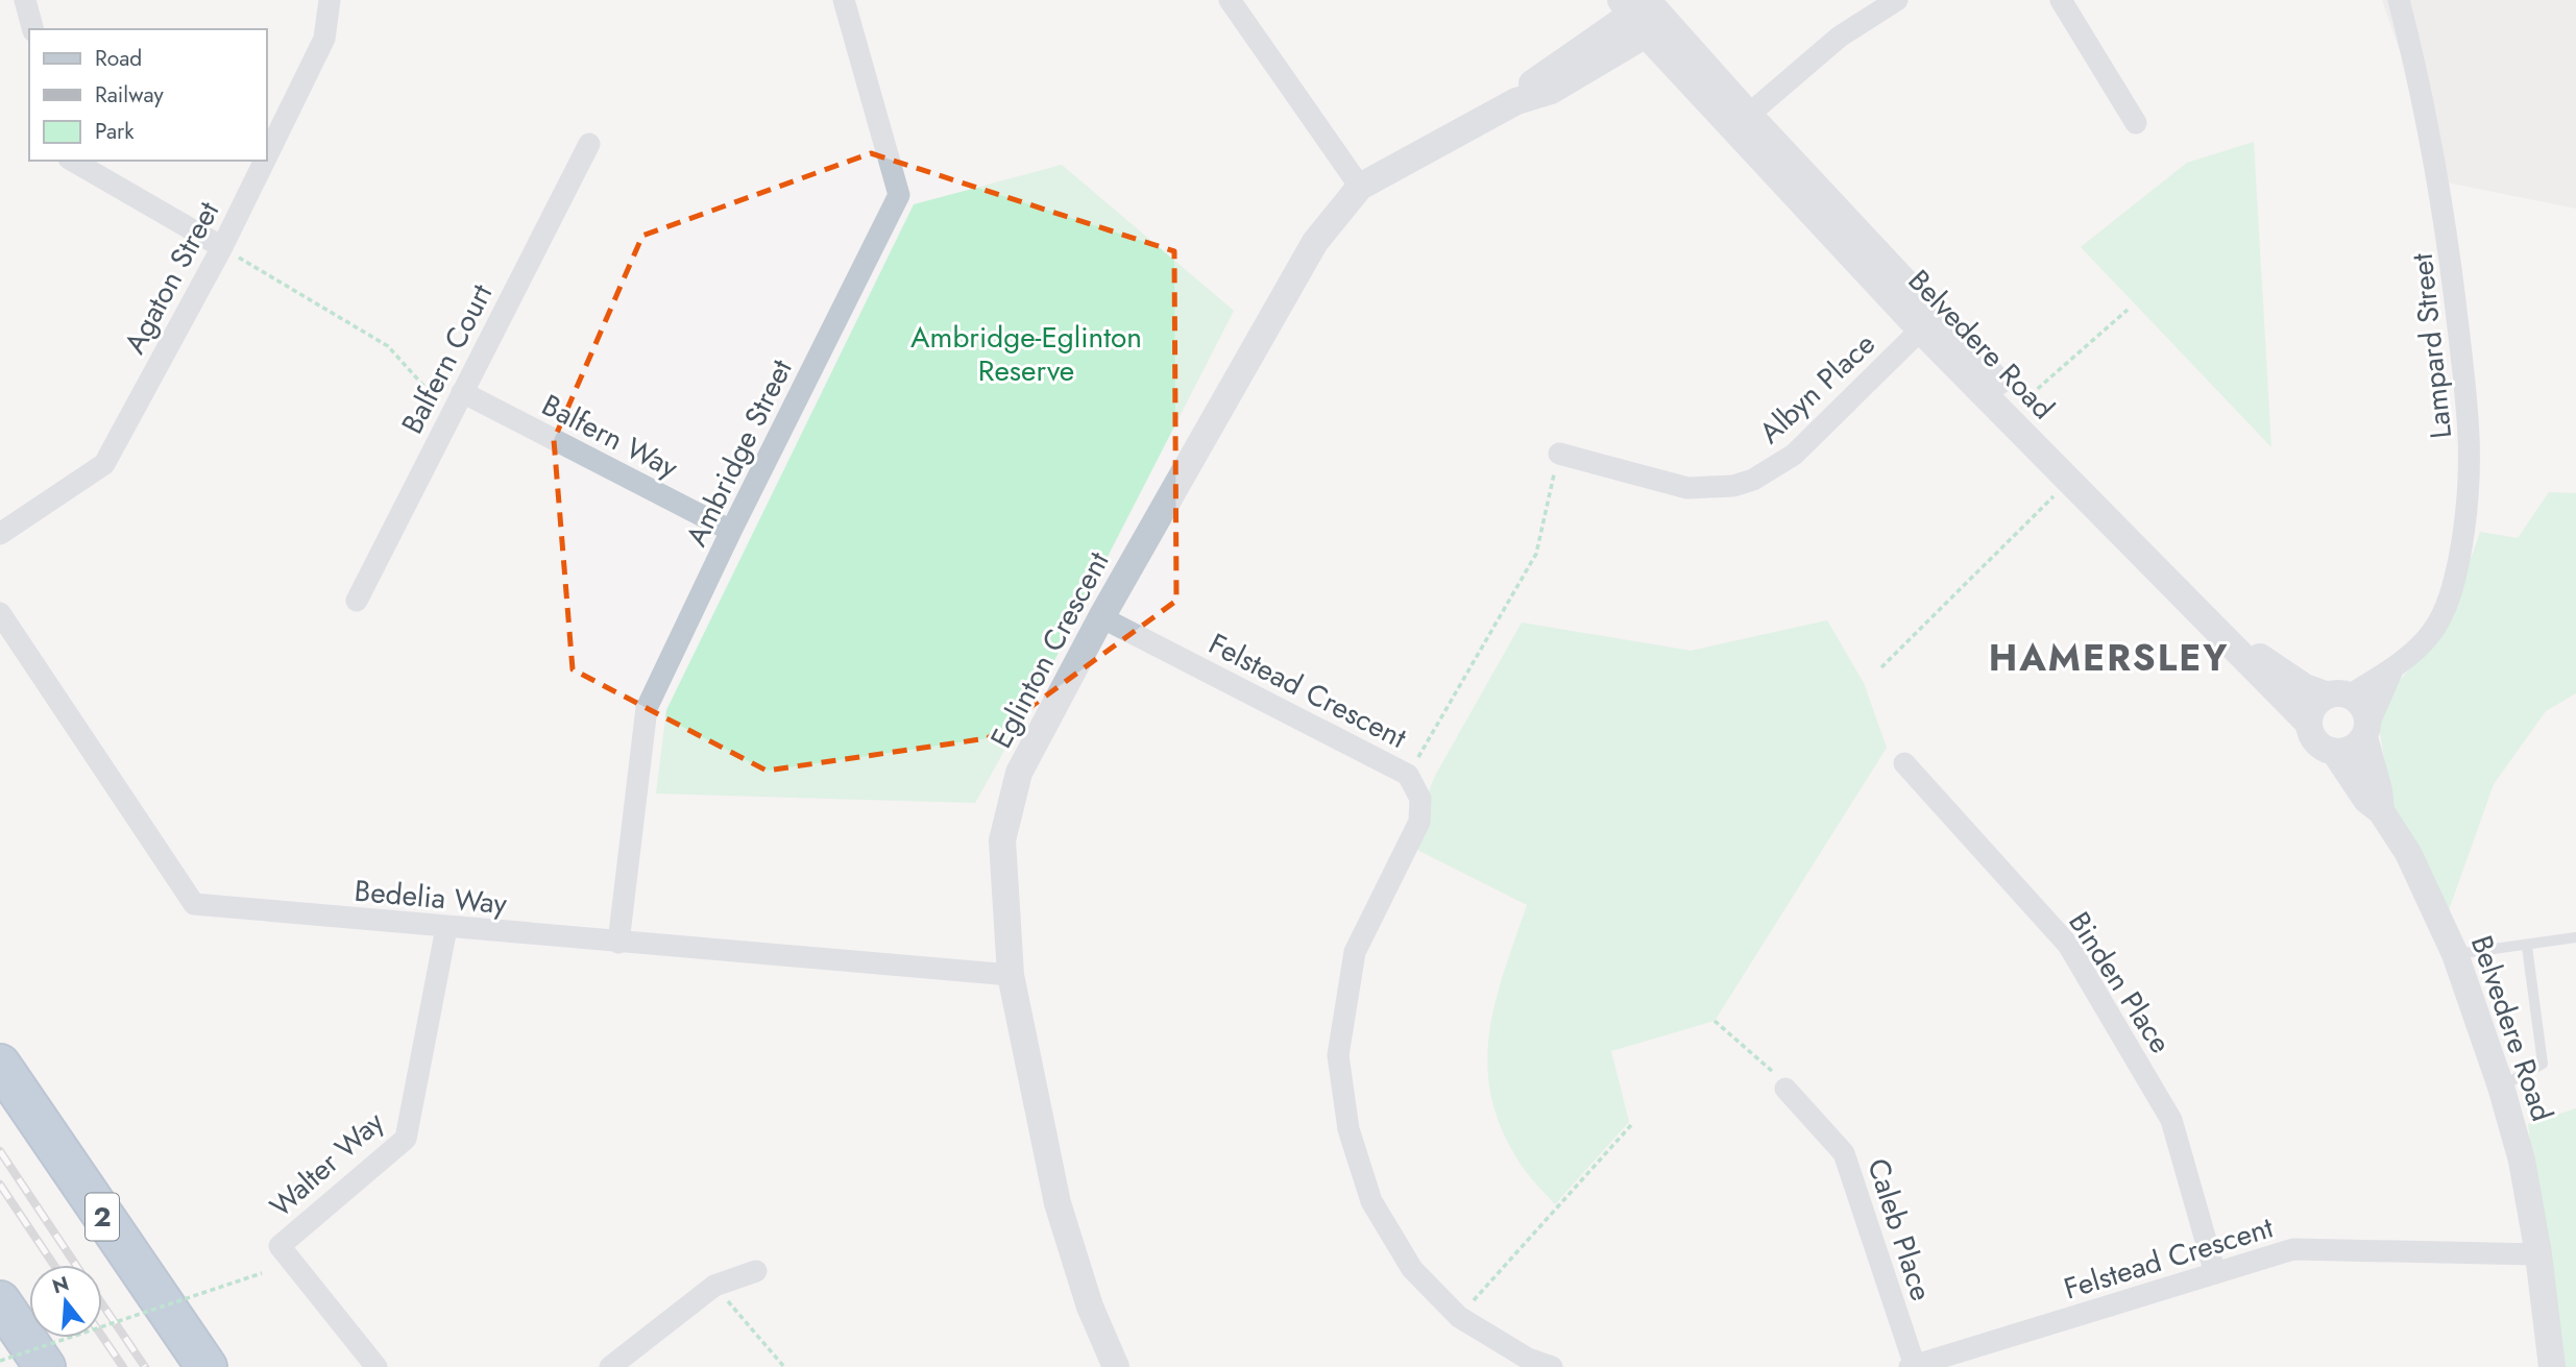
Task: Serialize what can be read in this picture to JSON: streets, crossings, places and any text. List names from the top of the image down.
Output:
{
  "streets": {
    "highway": ["2"],
    "street": [
      "Agaton Street",
      "Belvedere Road",
      "Lampard Street",
      "Balfern Court",
      "Albyn Place",
      "Balfern Way",
      "Ambridge Street",
      "Eglinton Crescent",
      "Felstead Crescent",
      "Bedelia Way",
      "Binden Place",
      "Walter Way",
      "Caleb Place"
    ]
  },
  "crossings": [
    ["Belvedere Road", "Lampard Street"],
    ["Belvedere Road", "Albyn Place"],
    ["Belvedere Road", "Eglinton Crescent"],
    ["Belvedere Road", "Felstead Crescent"],
    ["Balfern Court", "Balfern Way"],
    ["Balfern Way", "Ambridge Street"],
    ["Ambridge Street", "Bedelia Way"],
    ["Eglinton Crescent", "Felstead Crescent"],
    ["Eglinton Crescent", "Bedelia Way"],
    ["Felstead Crescent", "Binden Place"],
    ["Felstead Crescent", "Caleb Place"],
    ["Bedelia Way", "Walter Way"]
  ],
  "districts": ["HAMERSLEY"],
  "parks": ["Ambridge-Eglinton Reserve"],
  "legend": ["Road", "Railway", "Park"],
  "north": "top"
}
